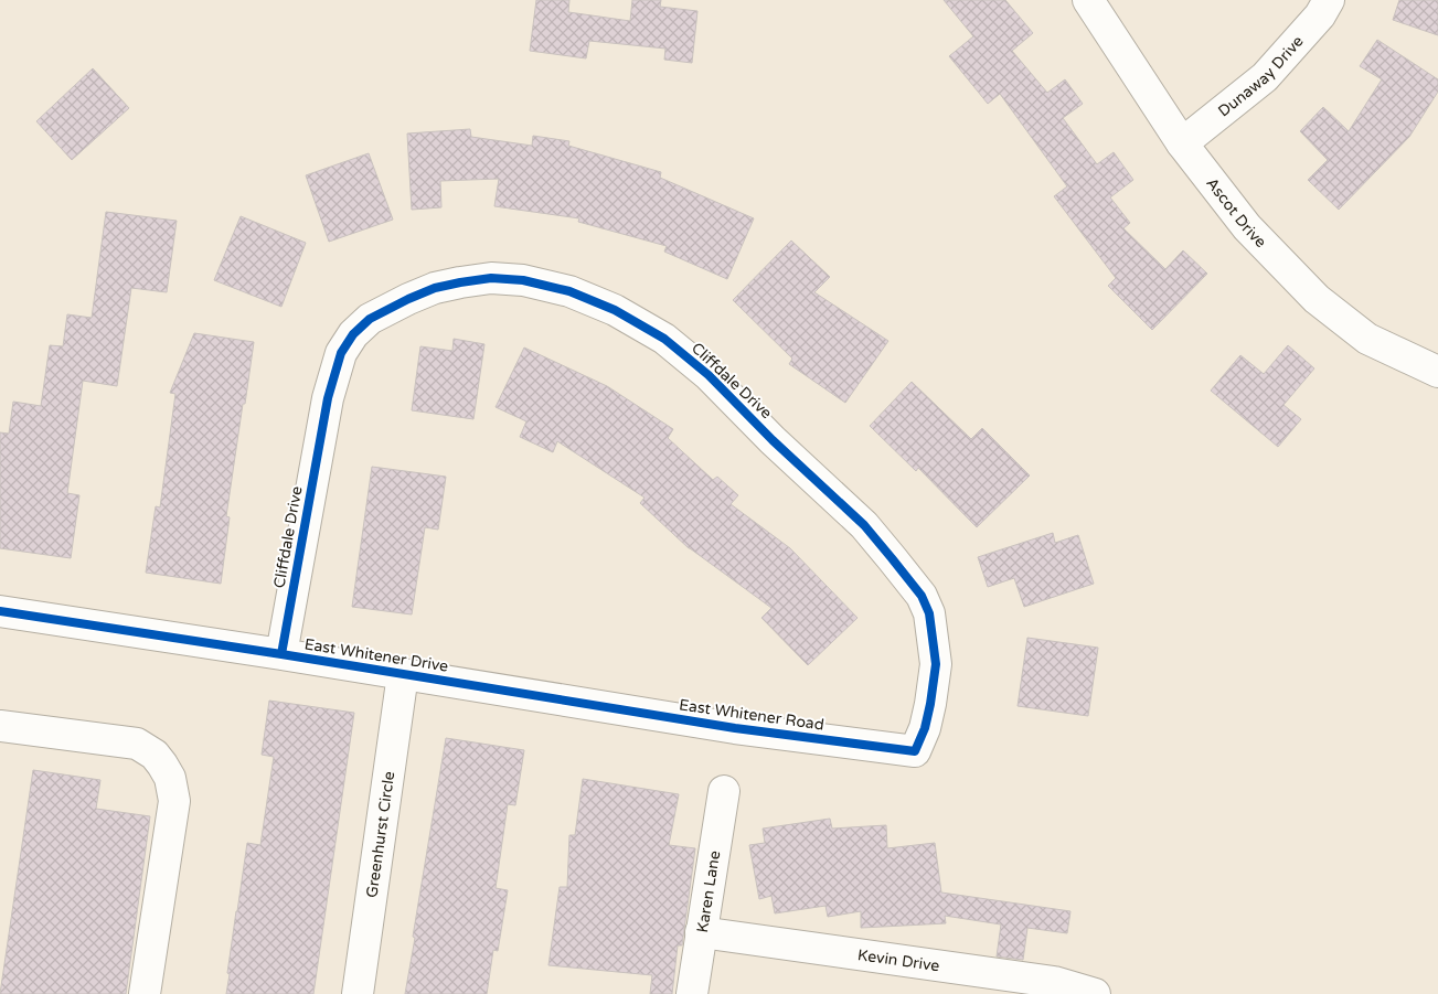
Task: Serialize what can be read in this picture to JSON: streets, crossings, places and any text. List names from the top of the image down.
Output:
{
  "streets": {
    "street": [
      "Dunaway Drive",
      "Ascot Drive",
      "Cliffdale Drive",
      "East Whitener Drive",
      "East Whitener Road",
      "Greenhurst Circle",
      "Karen Lane",
      "Kevin Drive"
    ]
  },
  "crossings": [
    ["Dunaway Drive", "Ascot Drive"],
    ["Cliffdale Drive", "East Whitener Drive"],
    ["Cliffdale Drive", "East Whitener Road"],
    ["East Whitener Drive", "East Whitener Road"],
    ["East Whitener Drive", "Greenhurst Circle"],
    ["Karen Lane", "Kevin Drive"]
  ]
}
